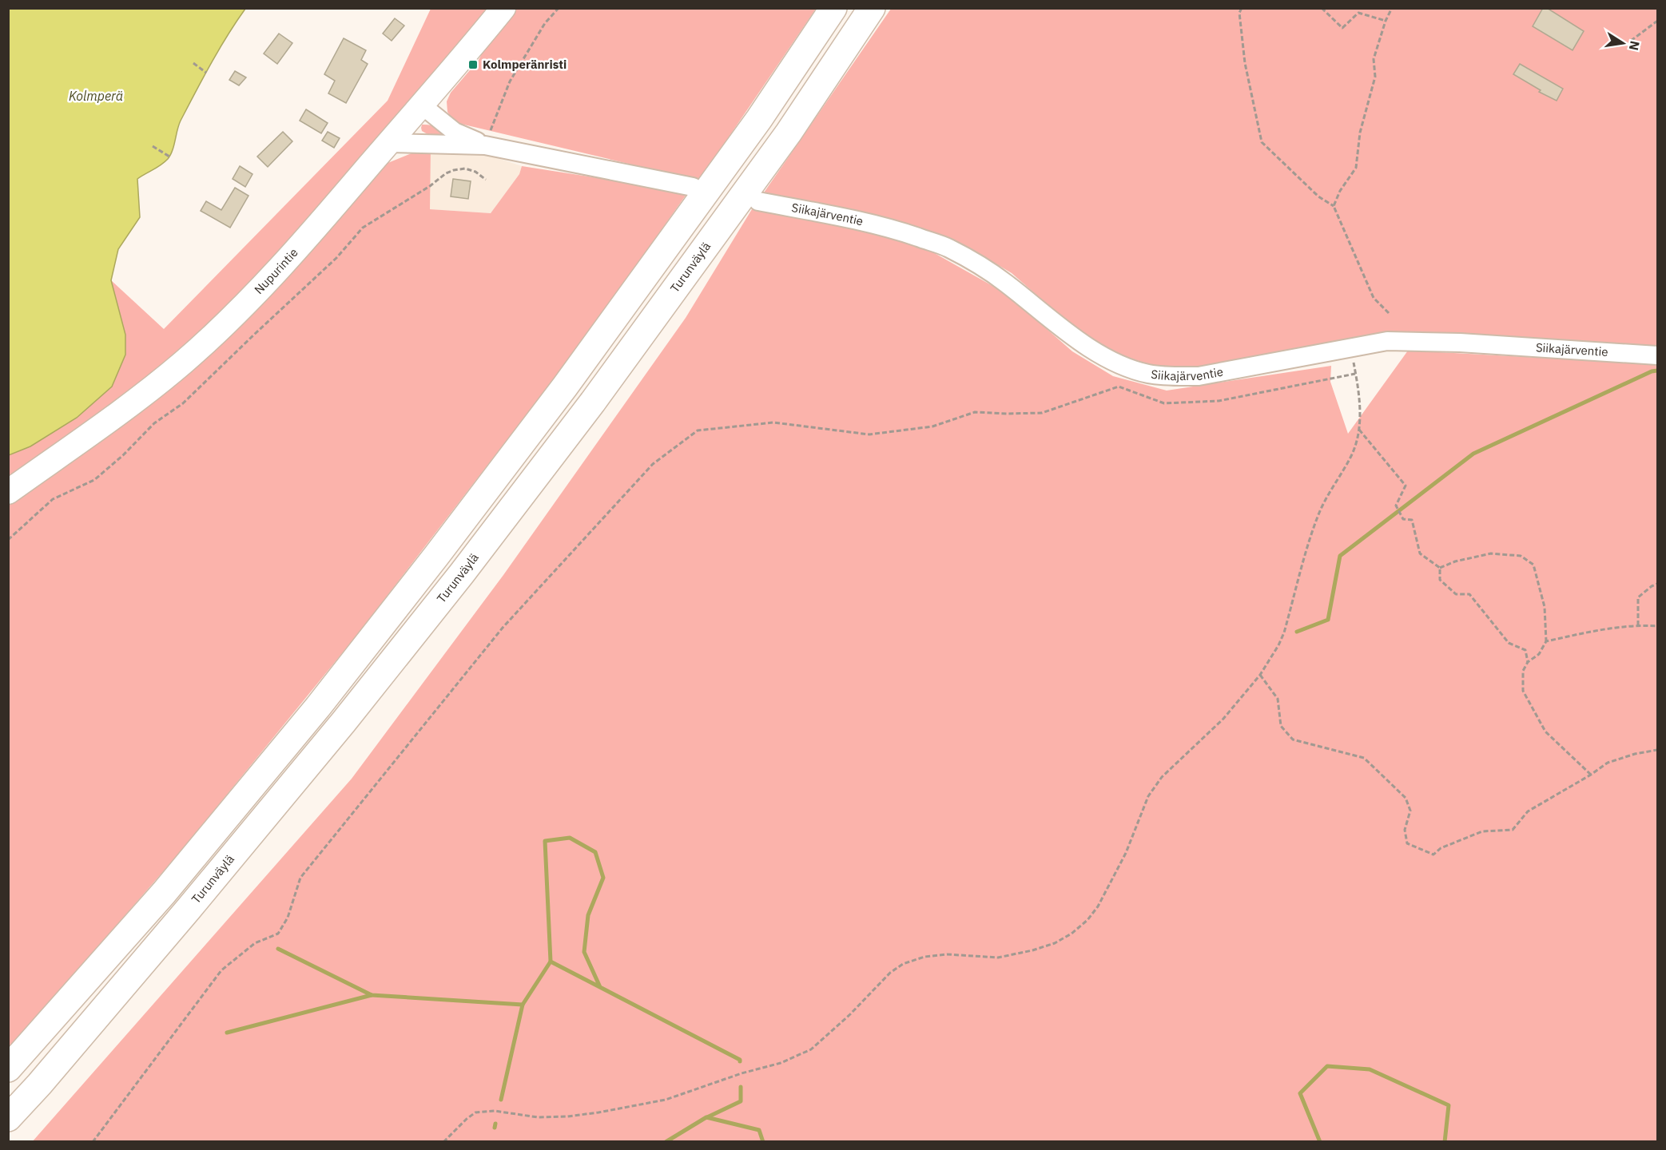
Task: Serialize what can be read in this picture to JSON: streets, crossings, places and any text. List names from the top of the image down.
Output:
{
  "streets": {
    "highway": ["Turunväylä"],
    "main road": ["Nupurintie"],
    "street": ["Siikajärventie"]
  },
  "water": ["Kolmperä"],
  "places": {
    "transit": ["Kolmperänristi"]
  },
  "north": "right"
}
